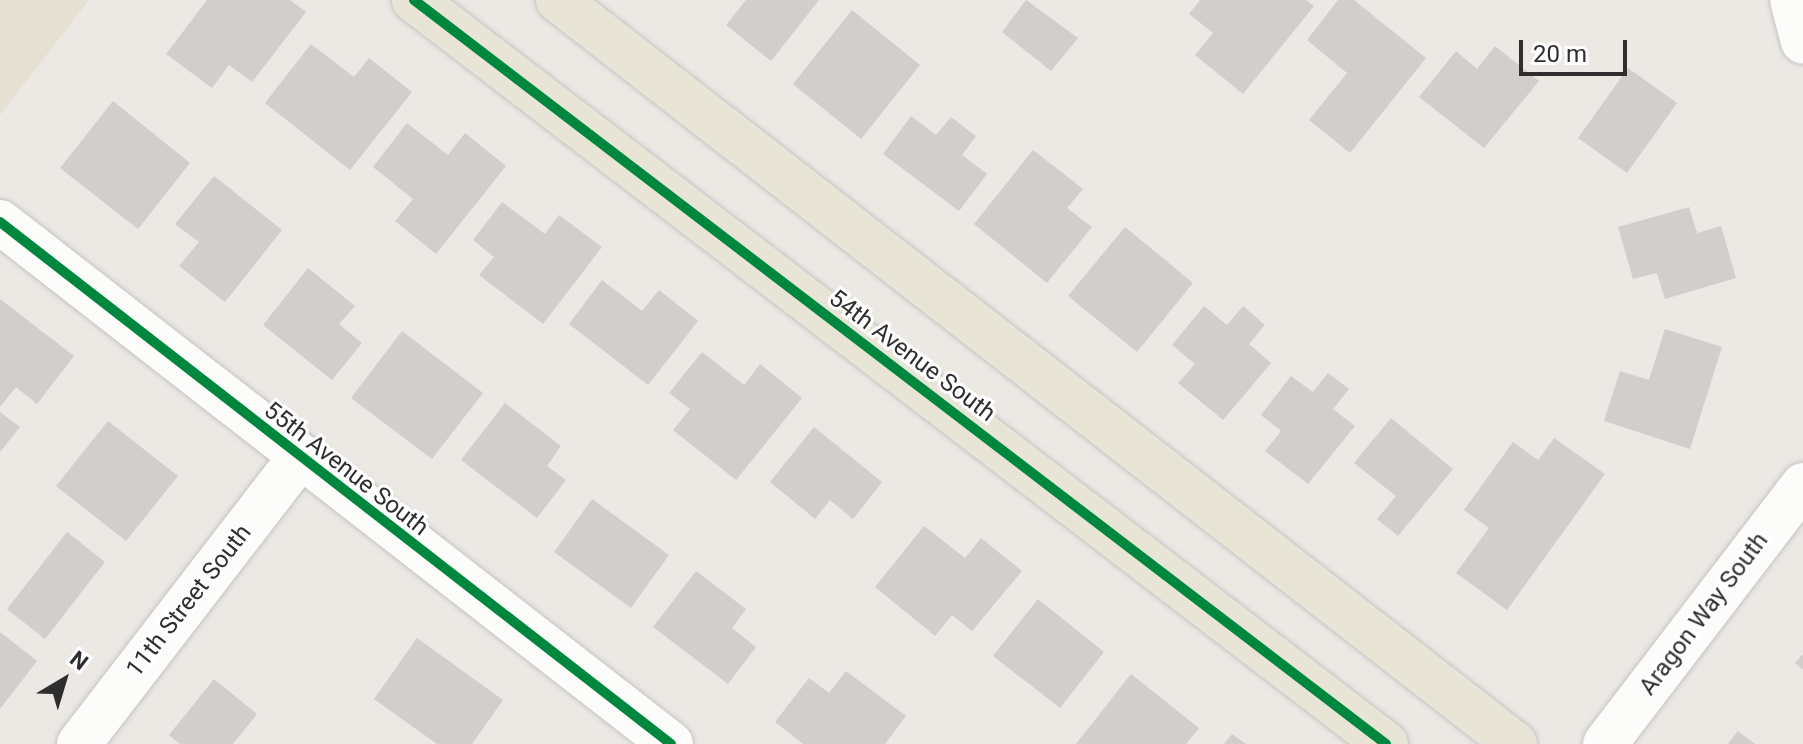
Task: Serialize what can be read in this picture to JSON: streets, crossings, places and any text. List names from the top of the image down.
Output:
{
  "streets": {
    "main road": ["54th Avenue South"],
    "street": ["55th Avenue South", "11th Street South", "Aragon Way South"]
  },
  "crossings": [
    ["55th Avenue South", "11th Street South"]
  ],
  "scale_bar": "20 m",
  "north": "top right"
}
